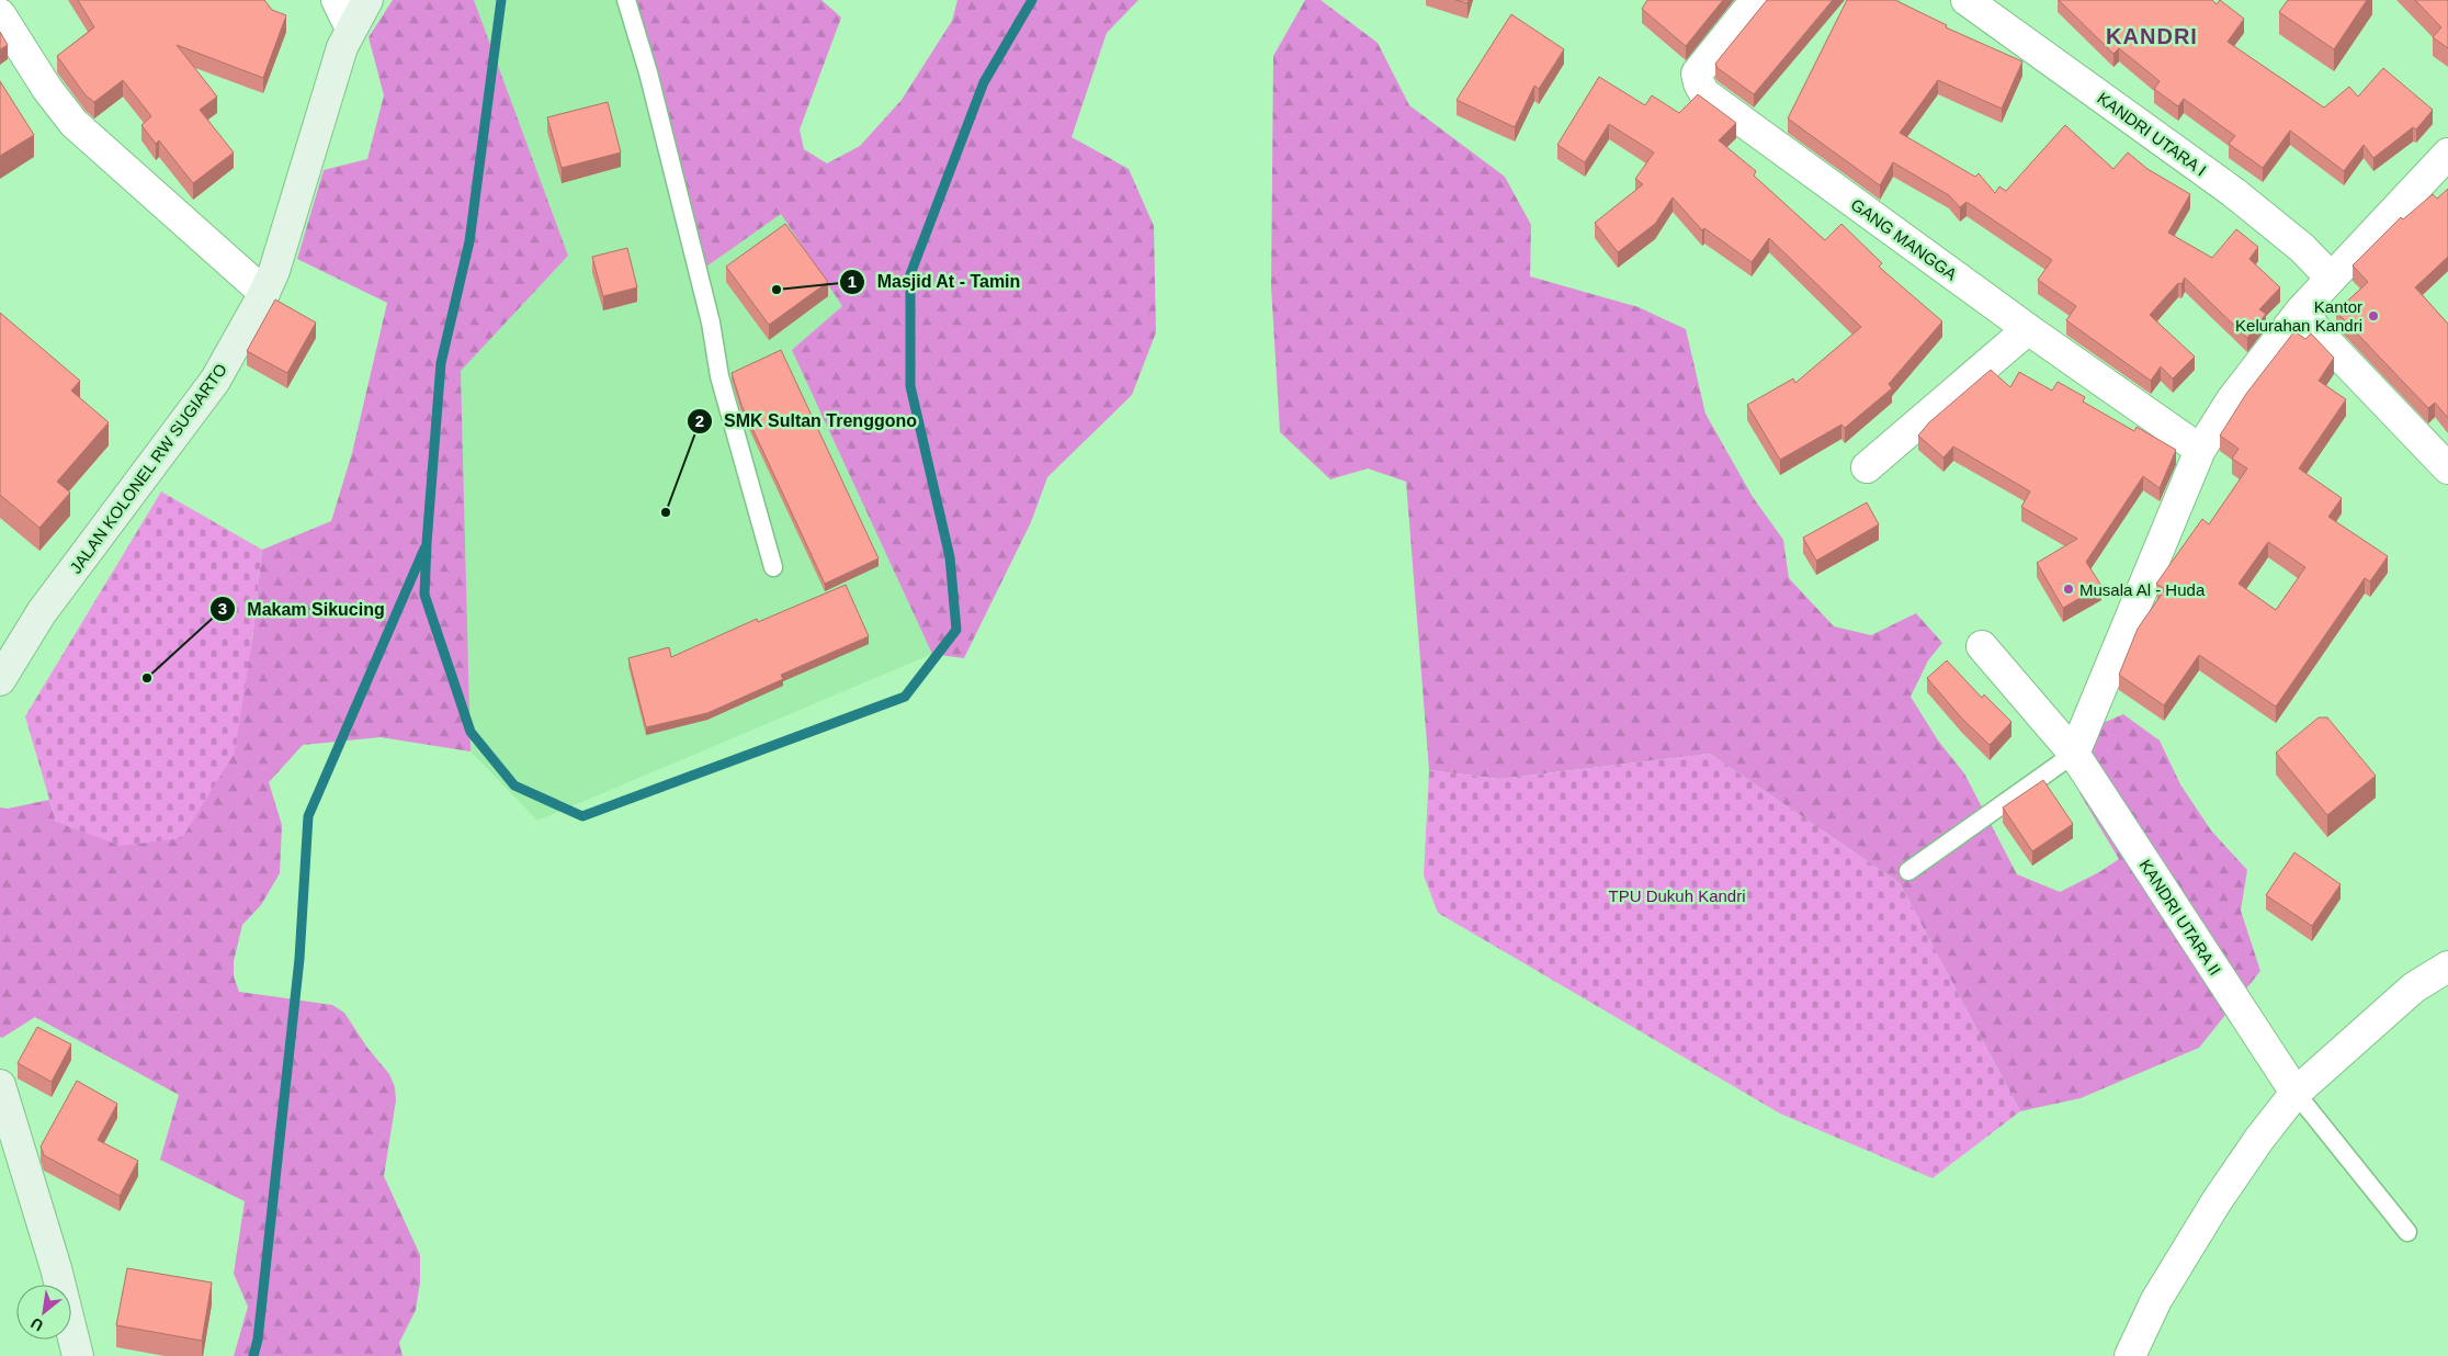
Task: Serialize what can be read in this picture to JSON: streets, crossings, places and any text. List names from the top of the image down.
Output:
{
  "streets": {
    "main road": ["JALAN KOLONEL RW SUGIARTO"],
    "street": ["KANDRI UTARA I", "GANG MANGGA", "KANDRI UTARA II"]
  },
  "districts": ["KANDRI"],
  "parks": ["TPU Dukuh Kandri"],
  "places": [
    "Masjid At - Tamin",
    "Kantor Kelurahan Kandri",
    "SMK Sultan Trenggono",
    "Musala Al - Huda",
    "Makam Sikucing"
  ],
  "north": "bottom left"
}
